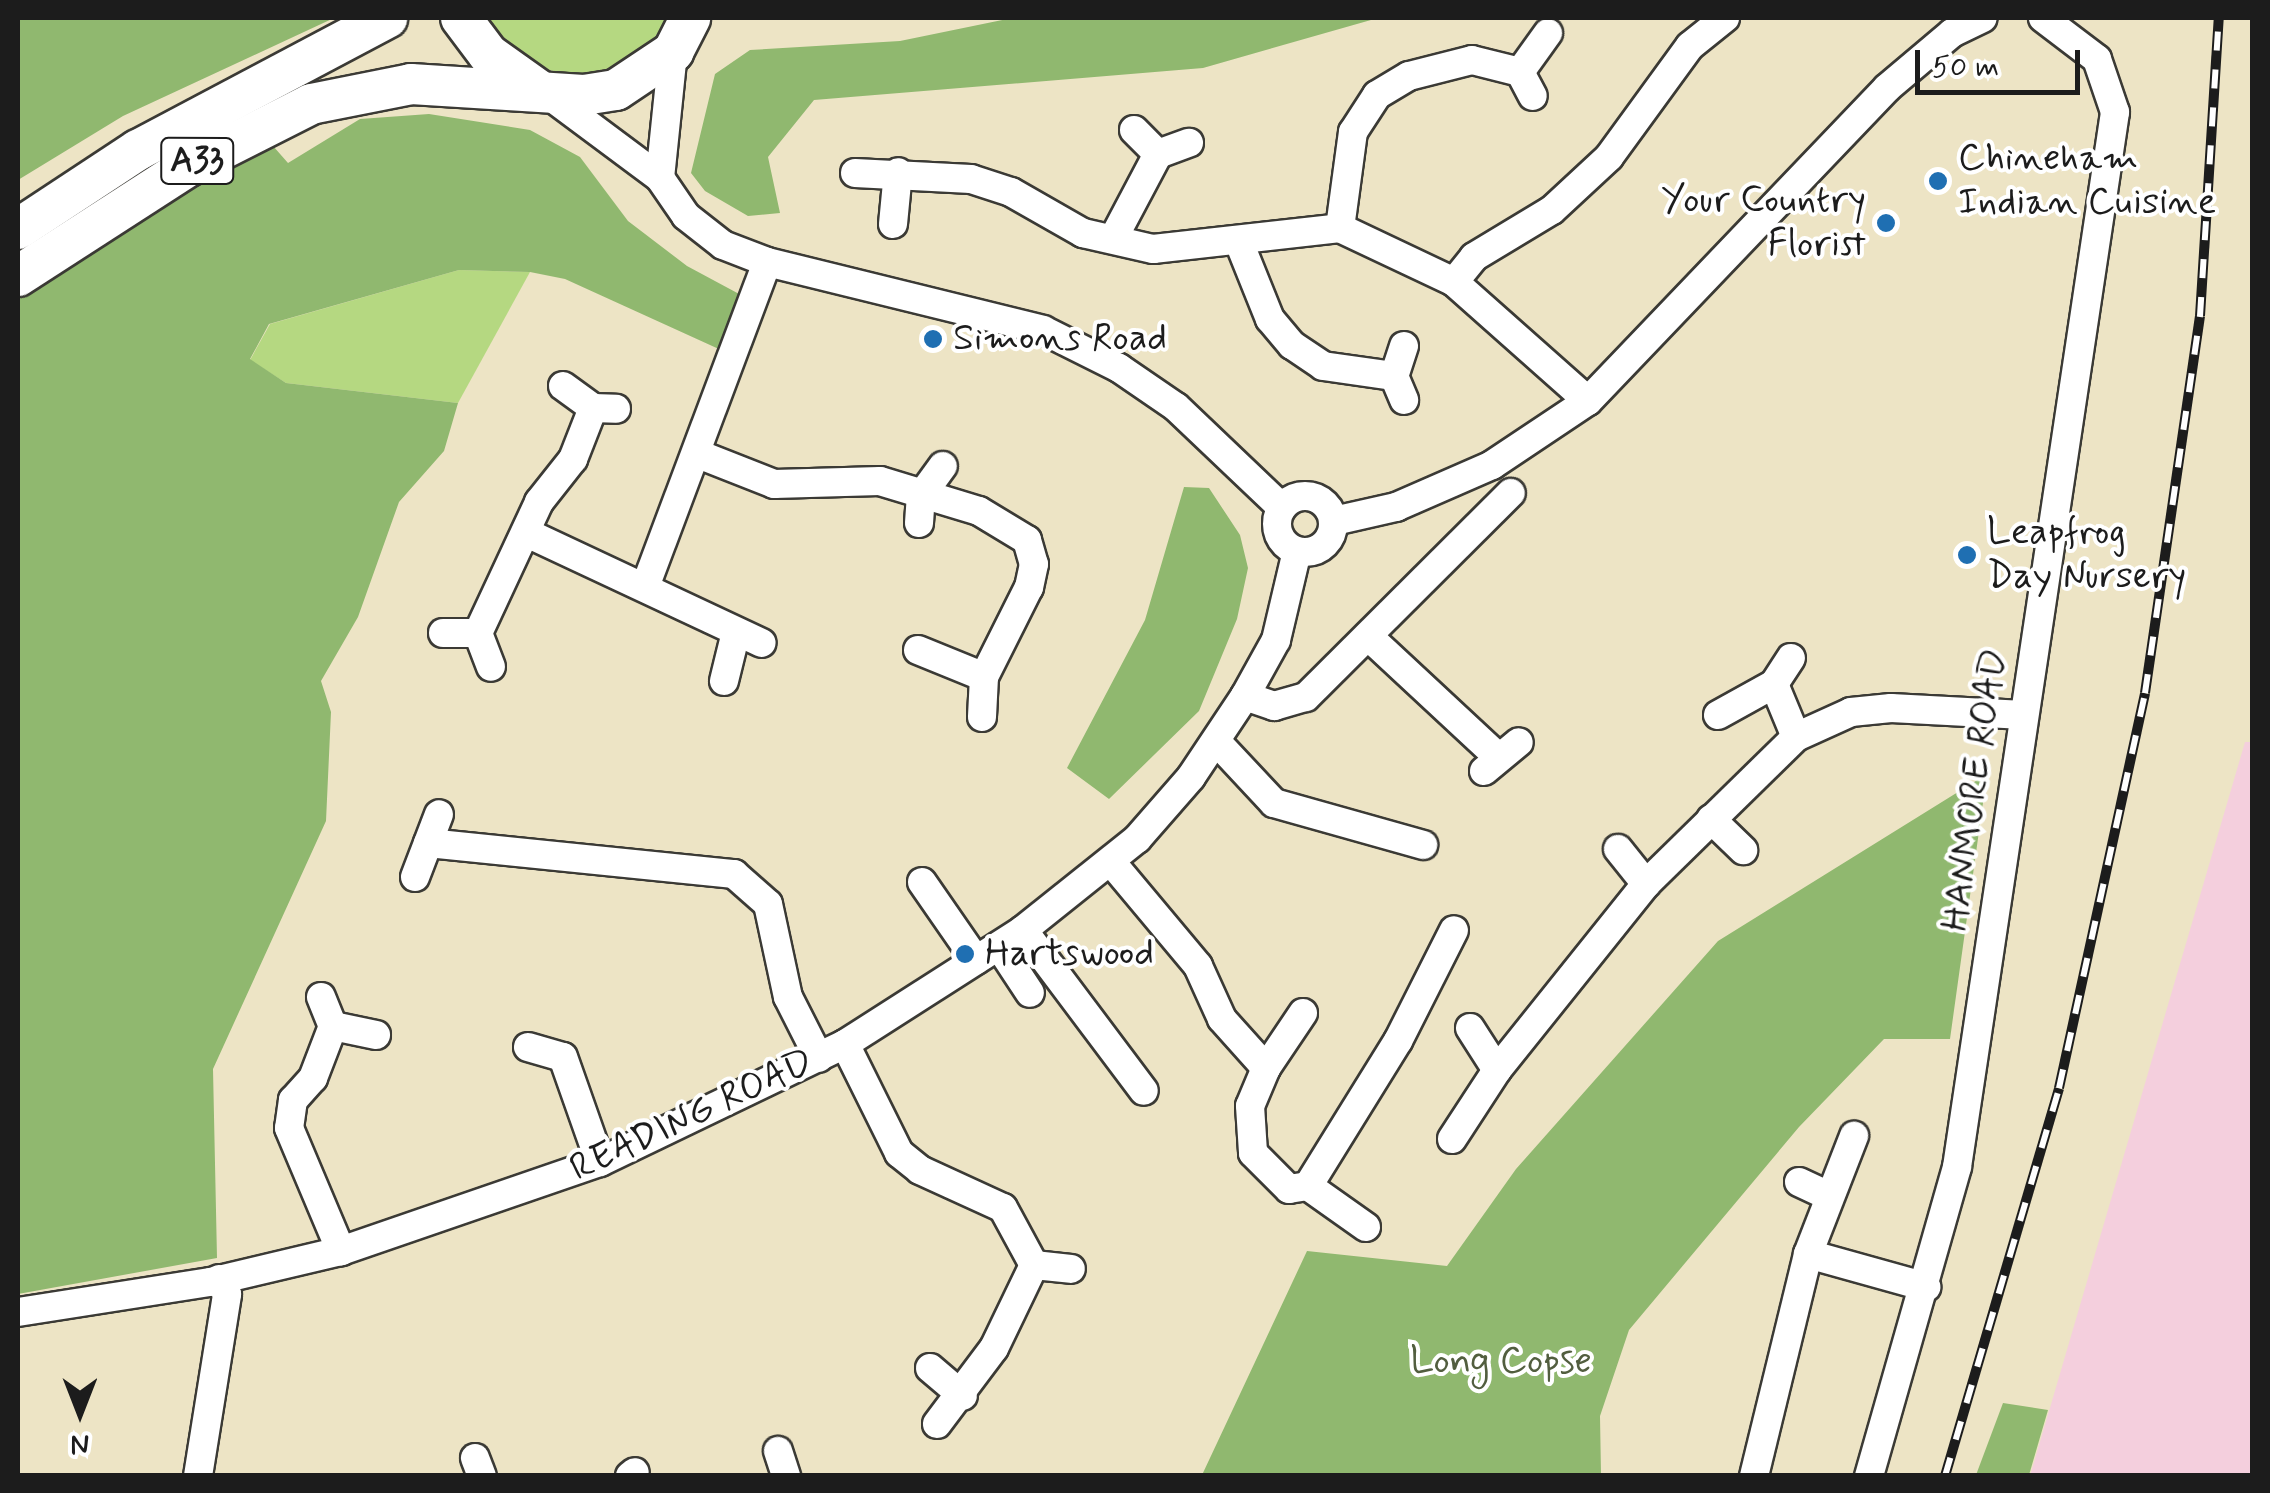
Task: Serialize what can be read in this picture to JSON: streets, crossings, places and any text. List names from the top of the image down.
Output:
{
  "streets": {
    "highway": ["A33"],
    "street": ["HANMORE ROAD", "READING ROAD"]
  },
  "parks": ["Long Copse"],
  "places": [
    "Chineham Indian Cuisine",
    "Your Country Florist",
    "Simons Road",
    "Leapfrog Day Nursery",
    "Hartswood"
  ],
  "scale_bar": "50 m",
  "north": "bottom"
}
